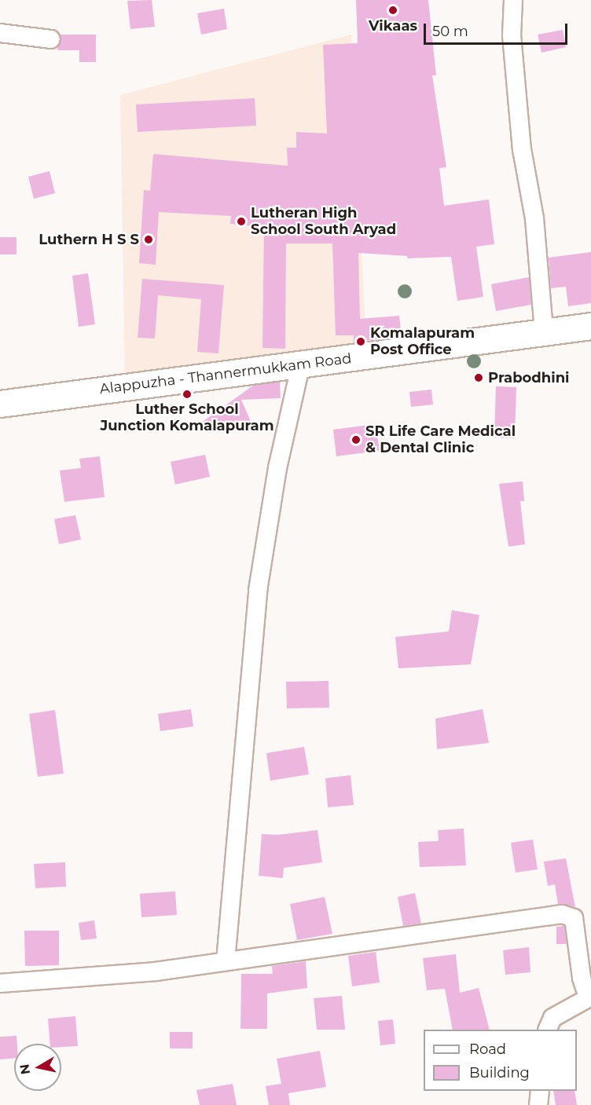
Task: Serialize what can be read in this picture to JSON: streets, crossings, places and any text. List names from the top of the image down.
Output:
{
  "streets": {
    "main road": ["Alappuzha - Thannermukkam Road"]
  },
  "places": [
    "Vikaas",
    "Lutheran High School South Aryad",
    "Luthern H S S",
    "Komalapuram Post Office",
    "Prabodhini",
    "Luther School Junction Komalapuram",
    "SR Life Care Medical & Dental Clinic"
  ],
  "legend": ["Road", "Building"],
  "scale_bar": "50 m",
  "north": "left"
}
